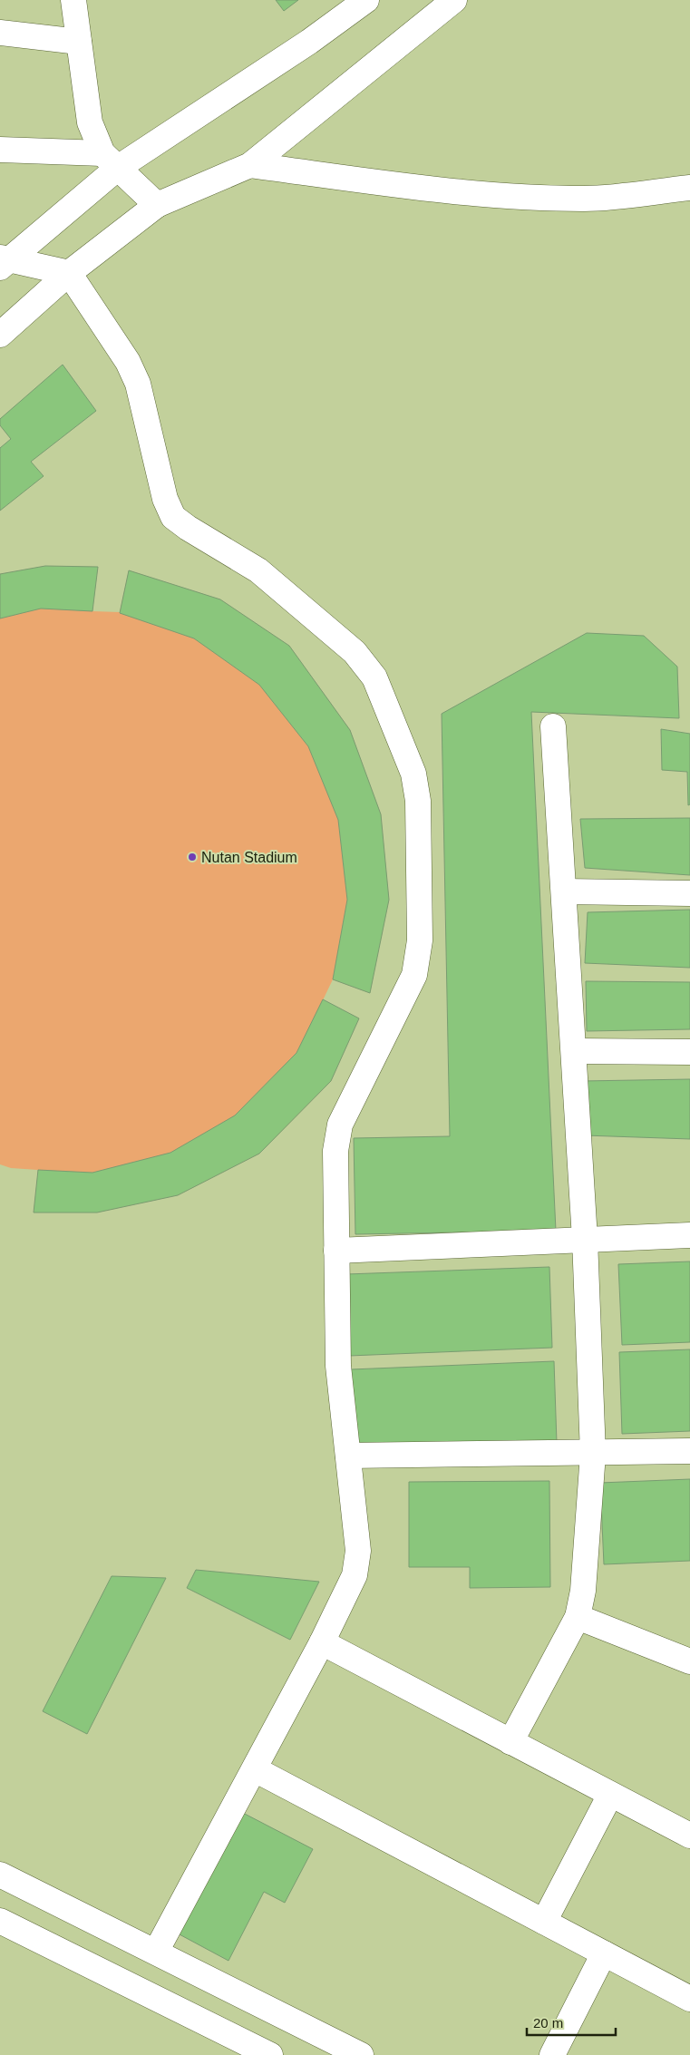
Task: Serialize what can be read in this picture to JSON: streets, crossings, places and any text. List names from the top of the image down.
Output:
{
  "places": ["Nutan Stadium"],
  "scale_bar": "20 m"
}
